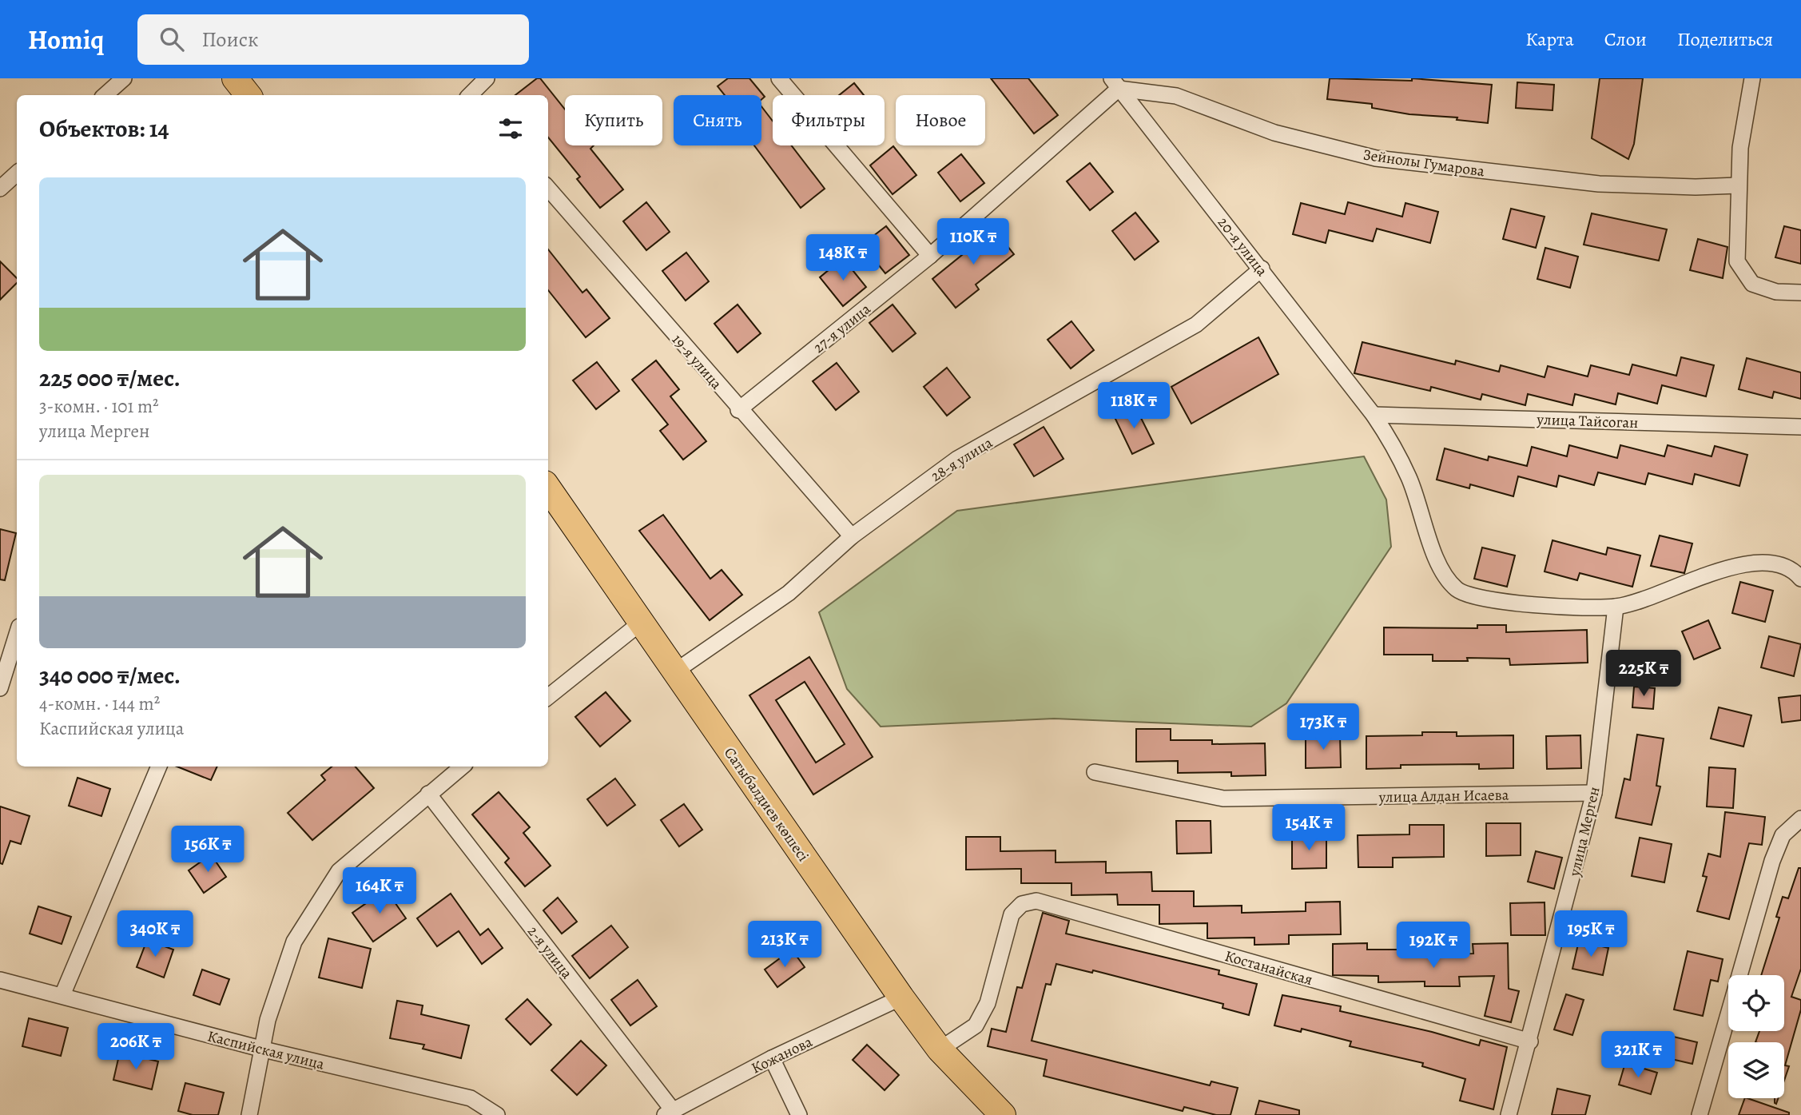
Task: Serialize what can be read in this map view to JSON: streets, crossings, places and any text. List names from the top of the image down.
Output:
{
  "streets": {
    "main road": ["Сатыбалдиев көшесі"],
    "street": [
      "Зейнолы Гумарова",
      "20-я улица",
      "27-я улица",
      "19-я улица",
      "улица Тайсоган",
      "28-я улица",
      "улица Алдан Исаева",
      "улица Мерген",
      "2-я улица",
      "Костанайская",
      "Каспийская улица",
      "Кожанова"
    ]
  },
  "crossings": [
    ["Зейнолы Гумарова", "20-я улица"],
    ["Зейнолы Гумарова", "27-я улица"],
    ["20-я улица", "27-я улица"],
    ["20-я улица", "улица Тайсоган"],
    ["20-я улица", "28-я улица"],
    ["20-я улица", "улица Мерген"],
    ["27-я улица", "19-я улица"],
    ["19-я улица", "28-я улица"],
    ["28-я улица", "Сатыбалдиев көшесі"],
    ["улица Алдан Исаева", "улица Мерген"],
    ["Сатыбалдиев көшесі", "Костанайская"],
    ["Сатыбалдиев көшесі", "Кожанова"],
    ["улица Мерген", "Костанайская"],
    ["2-я улица", "Кожанова"]
  ],
  "page": {
    "header": "Homiq",
    "search": "Поиск",
    "nav": ["Карта", "Слои", "Поделиться"],
    "chip": [
      "Купить",
      "Снять",
      "Фильтры",
      "Новое"
    ],
    "heading": "Объектов: 14",
    "list": [
      {
        "name": "225 000 ₸/мес.",
        "note": "3-комн. · 101 m² · улица Мерген"
      },
      {
        "name": "340 000 ₸/мес.",
        "note": "4-комн. · 144 m² · Каспийская улица"
      }
    ],
    "price": [
      "110K ₸",
      "148K ₸",
      "118K ₸",
      "225K ₸",
      "173K ₸",
      "154K ₸",
      "156K ₸",
      "164K ₸",
      "340K ₸",
      "195K ₸",
      "213K ₸",
      "192K ₸",
      "206K ₸",
      "321K ₸"
    ]
  }
}
